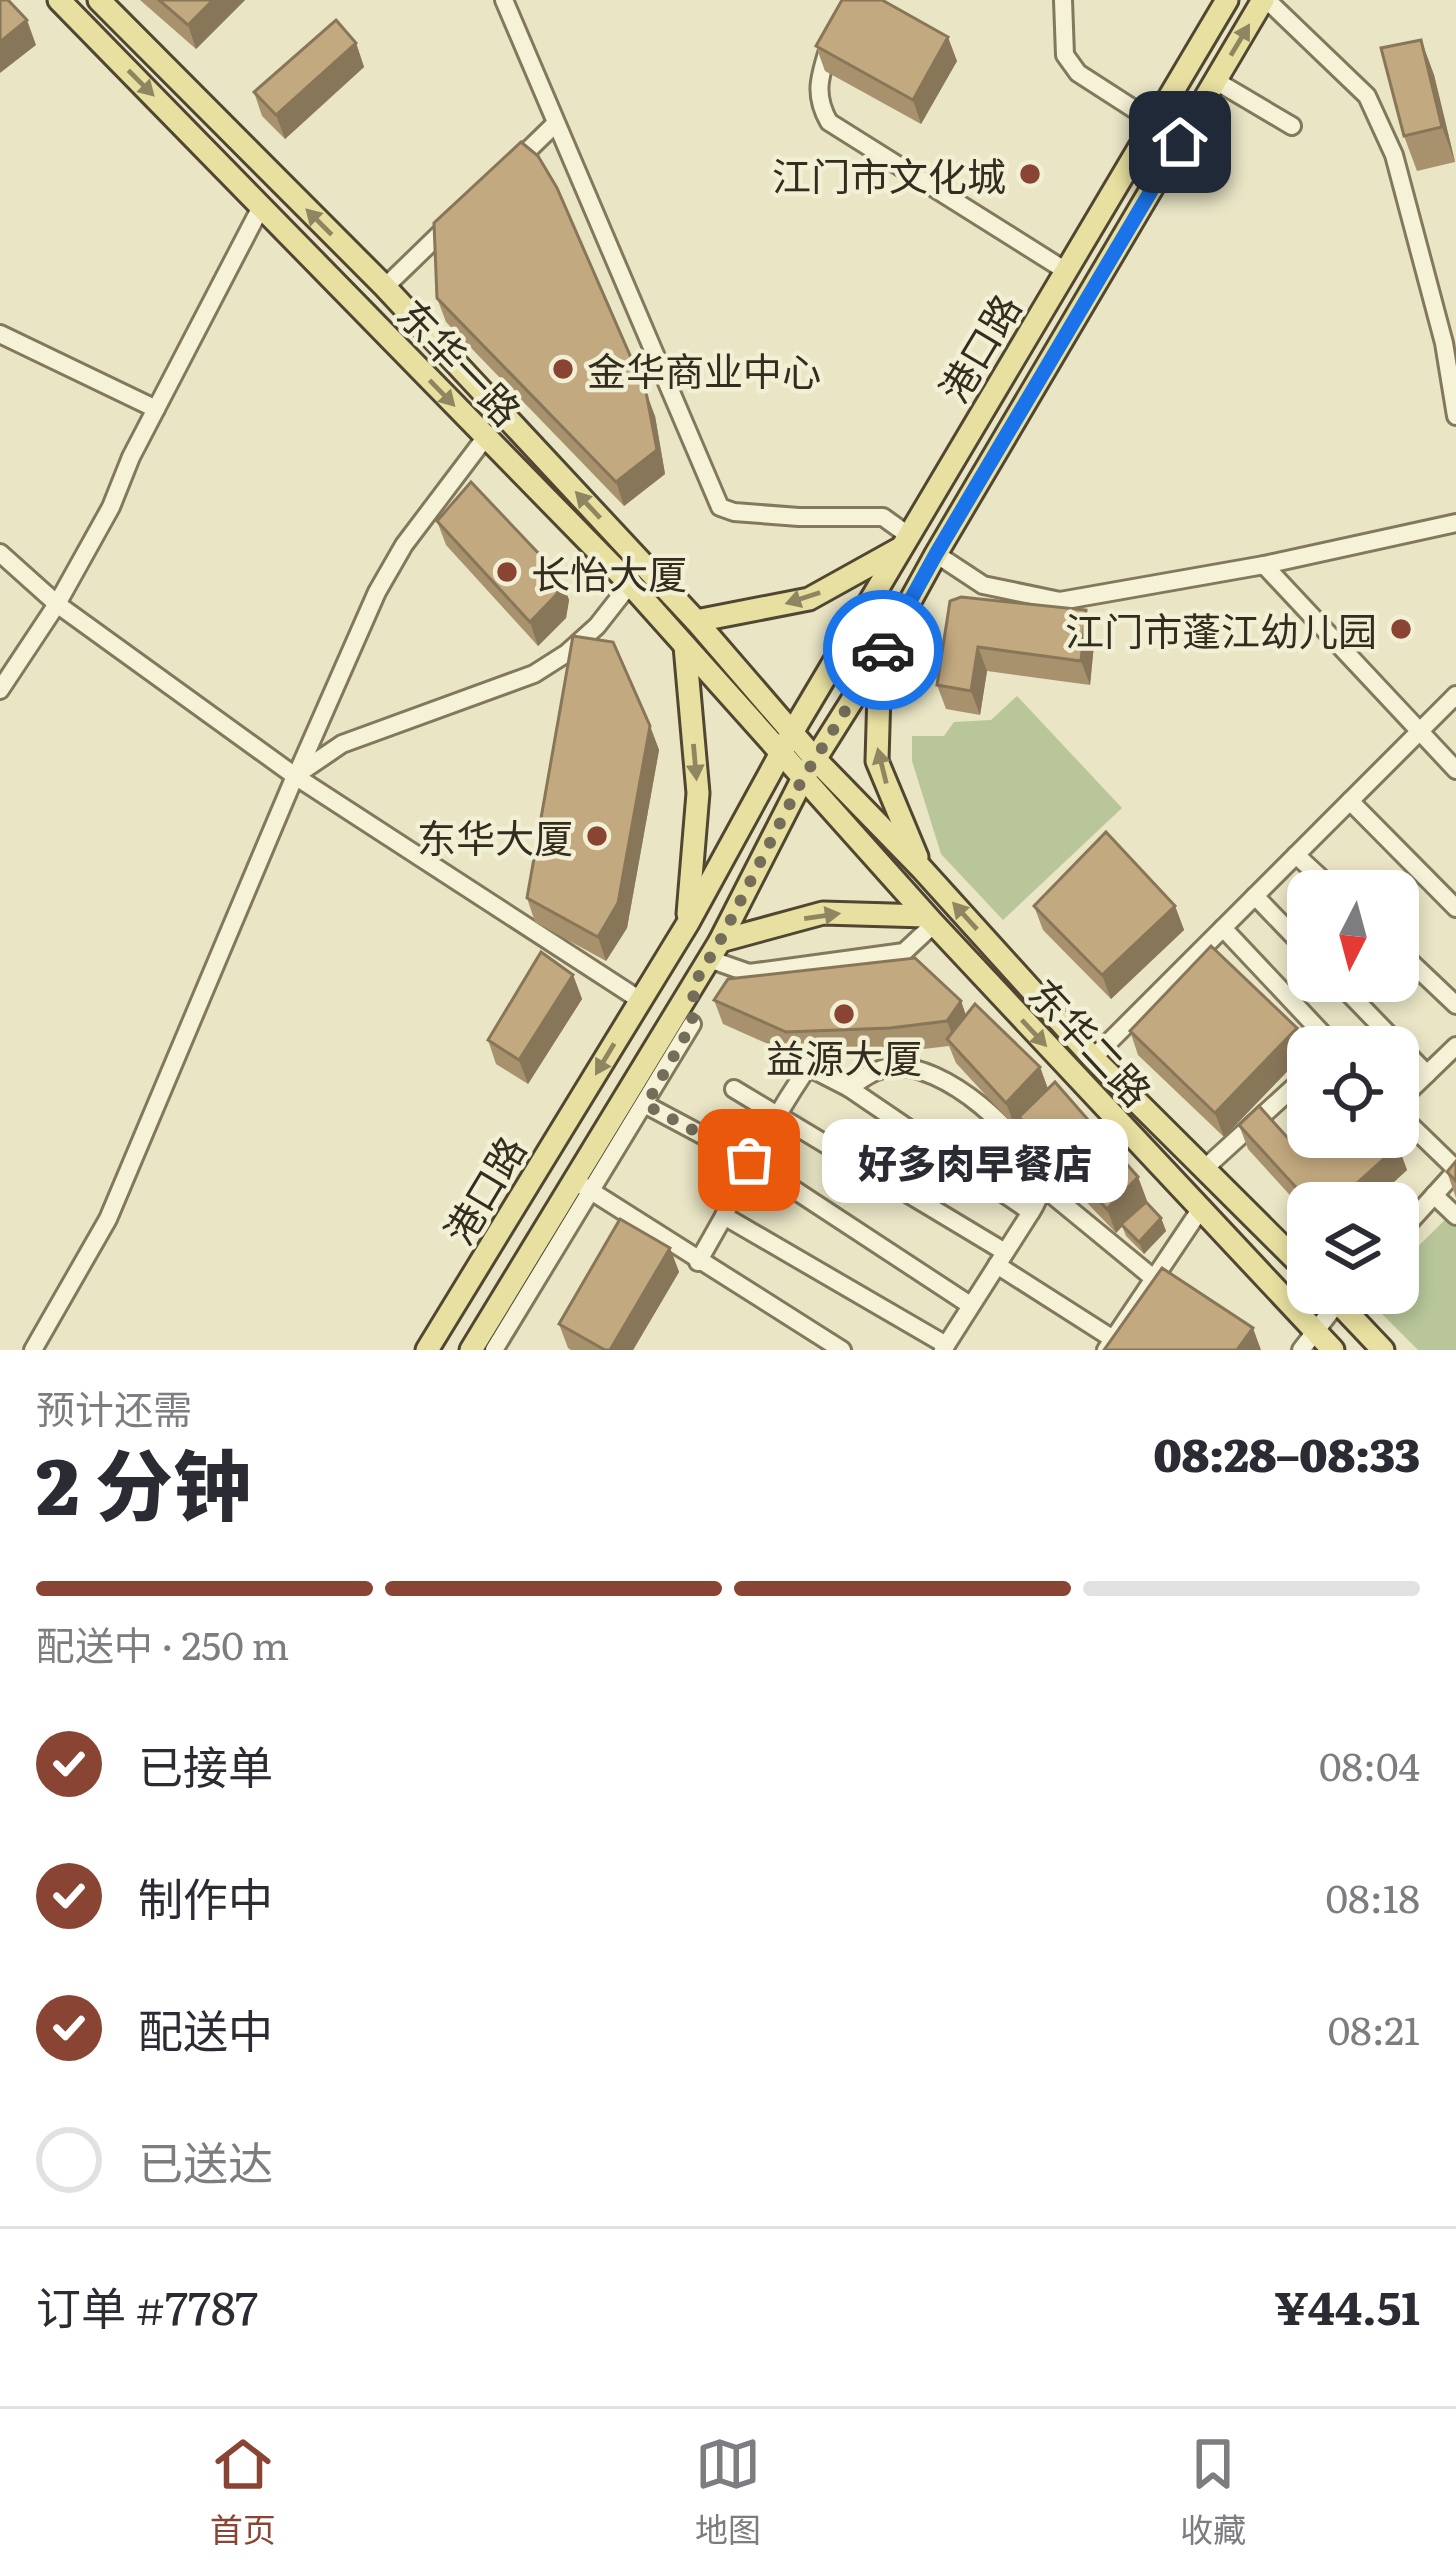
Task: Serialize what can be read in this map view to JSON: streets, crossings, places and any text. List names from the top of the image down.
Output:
{
  "streets": {
    "main road": ["港口路", "东华一路", "东华二路"]
  },
  "crossings": [
    ["港口路", "东华一路"],
    ["港口路", "东华二路"],
    ["东华一路", "东华二路"]
  ],
  "places": [
    "江门市文化城",
    "金华商业中心",
    "长怡大厦",
    "江门市蓬江幼儿园",
    "东华大厦",
    "益源大厦",
    "好多肉早餐店"
  ],
  "north": "bottom",
  "page": {
    "bubble": "好多肉早餐店",
    "heading": ["2 分钟", "预计还需", "08:28–08:33"],
    "panel": ["订单 #7787", "¥44.51"],
    "bar": "配送中 · 250 m",
    "list": [
      ["已接单", "08:04"],
      ["制作中", "08:18"],
      ["配送中", "08:21"],
      "已送达"
    ],
    "tabs": ["首页", "地图", "收藏"]
  }
}
